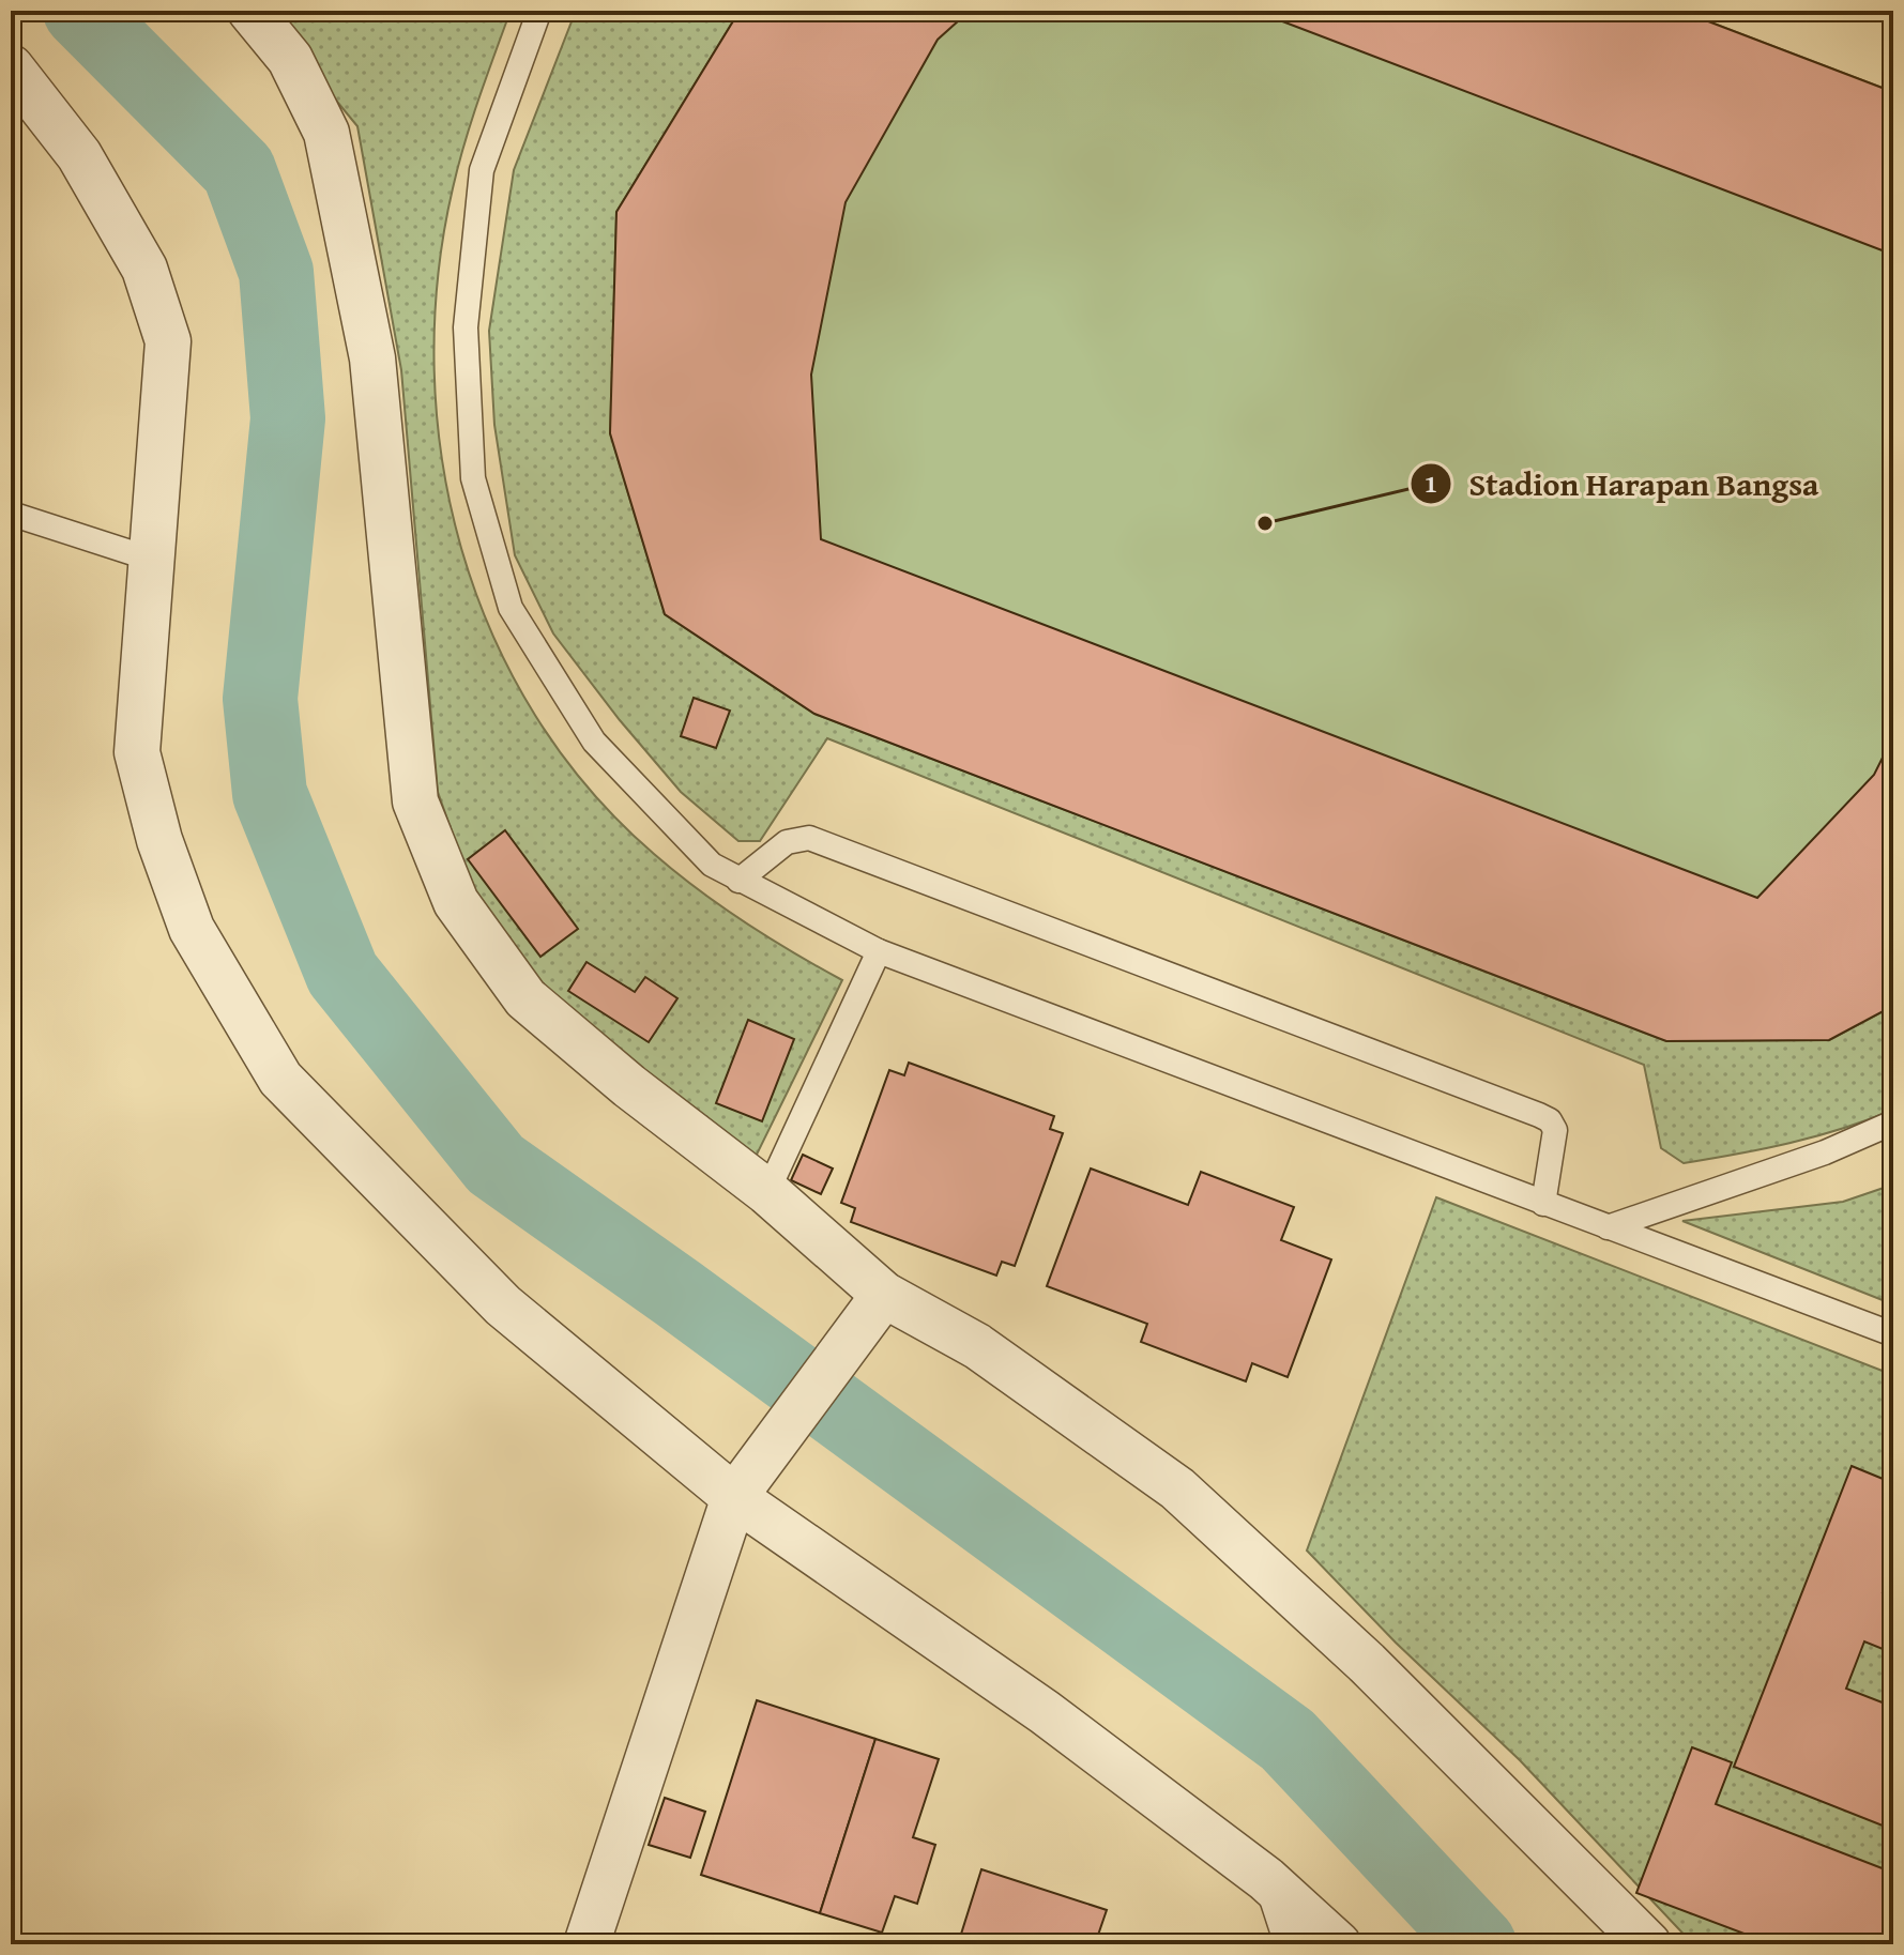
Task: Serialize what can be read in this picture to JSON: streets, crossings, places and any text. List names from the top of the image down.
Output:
{
  "places": ["Stadion Harapan Bangsa"]
}
